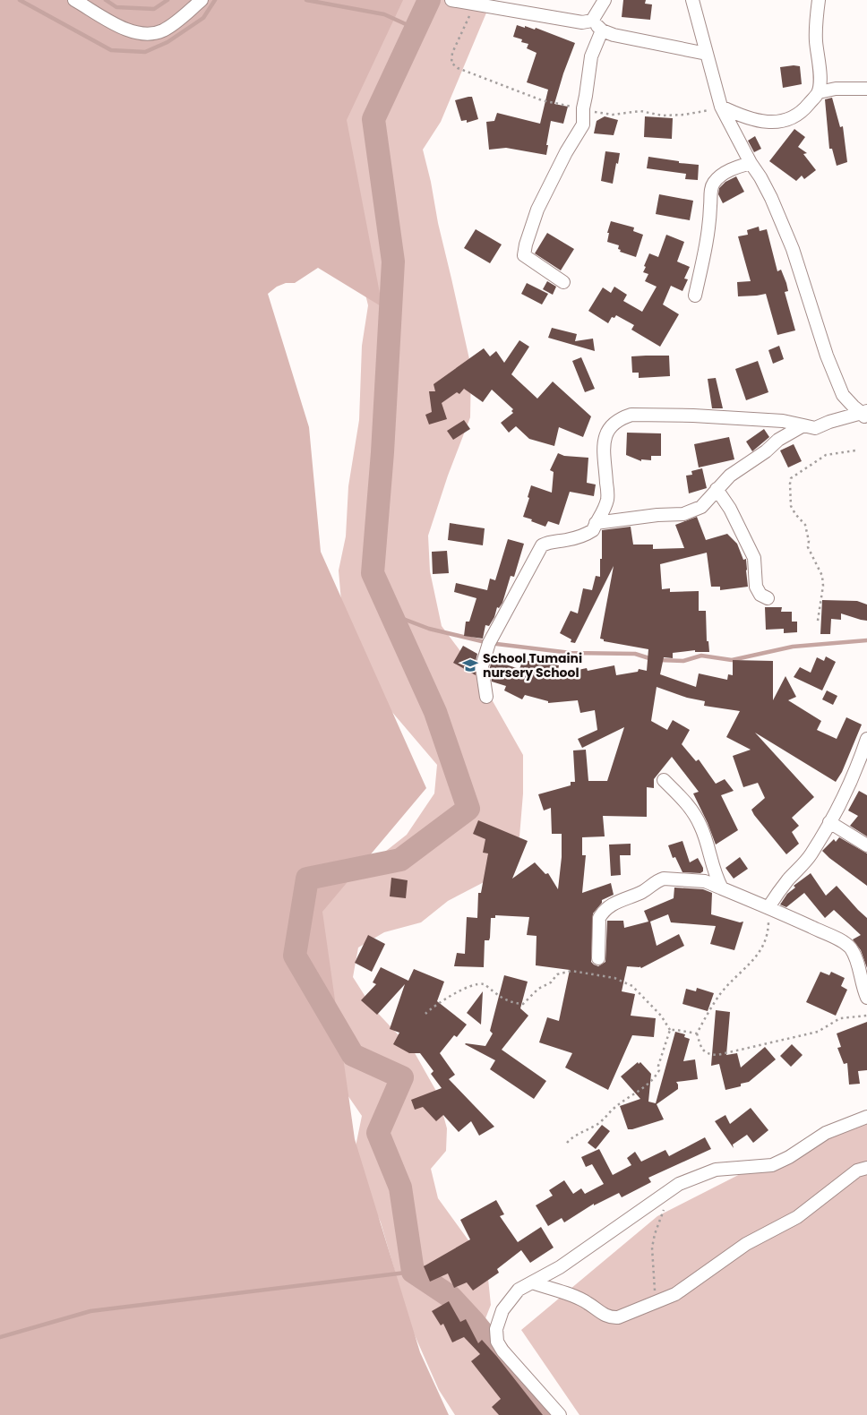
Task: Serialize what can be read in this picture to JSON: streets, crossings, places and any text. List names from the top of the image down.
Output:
{
  "places": {
    "school or university": ["School Tumaini nursery School"]
  }
}
